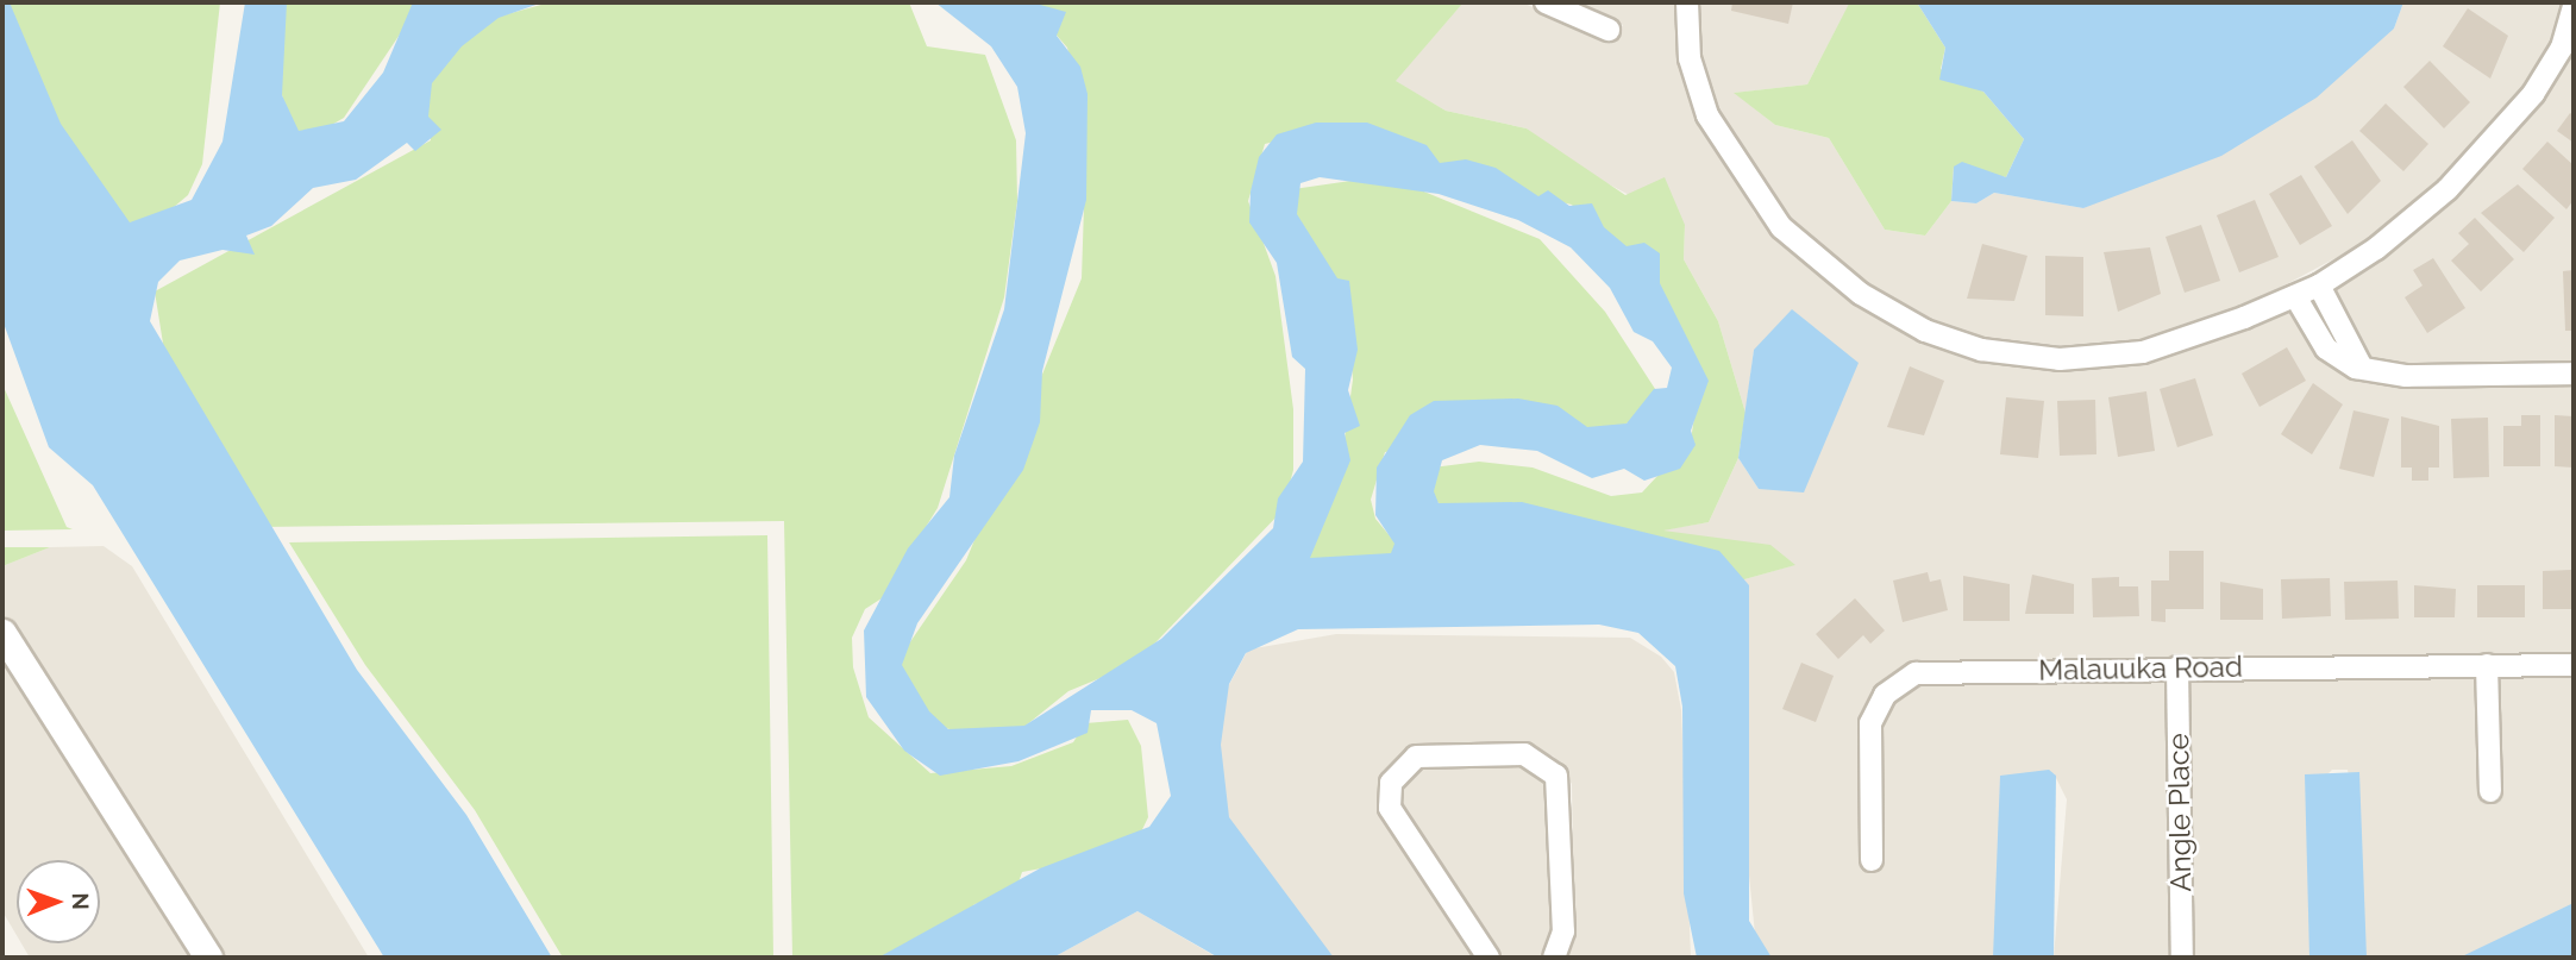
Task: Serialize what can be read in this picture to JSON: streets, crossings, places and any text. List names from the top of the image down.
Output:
{
  "streets": {
    "street": ["Malauuka Road", "Angle Place"]
  },
  "crossings": [
    ["Malauuka Road", "Angle Place"]
  ],
  "north": "right"
}
